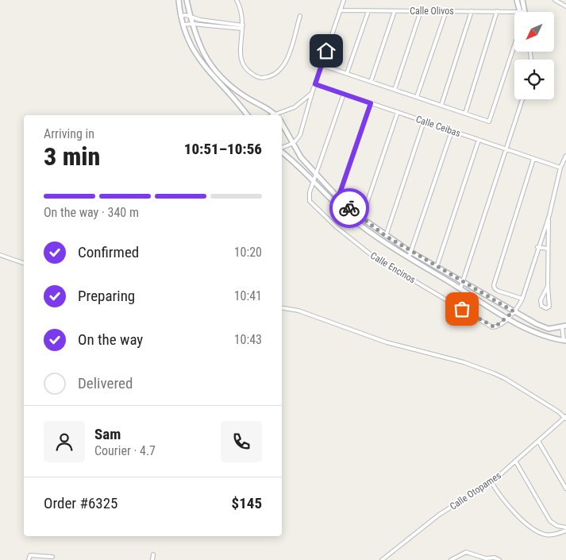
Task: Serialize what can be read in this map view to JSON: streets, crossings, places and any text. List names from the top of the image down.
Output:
{
  "streets": {
    "street": [
      "Calle Olivos",
      "Calle Ceibas",
      "Calle Encinos",
      "Calle Otopames"
    ]
  },
  "crossings": [
    ["Calle Ceibas", "Calle Encinos"]
  ],
  "north": "bottom left",
  "page": {
    "heading": ["3 min", "Arriving in", "10:51–10:56"],
    "panel": [
      "Sam",
      "Courier · 4.7",
      "Order #6325",
      "$145"
    ],
    "bar": "On the way · 340 m",
    "list": [
      ["Confirmed", "10:20"],
      ["Preparing", "10:41"],
      ["On the way", "10:43"],
      "Delivered"
    ]
  }
}
